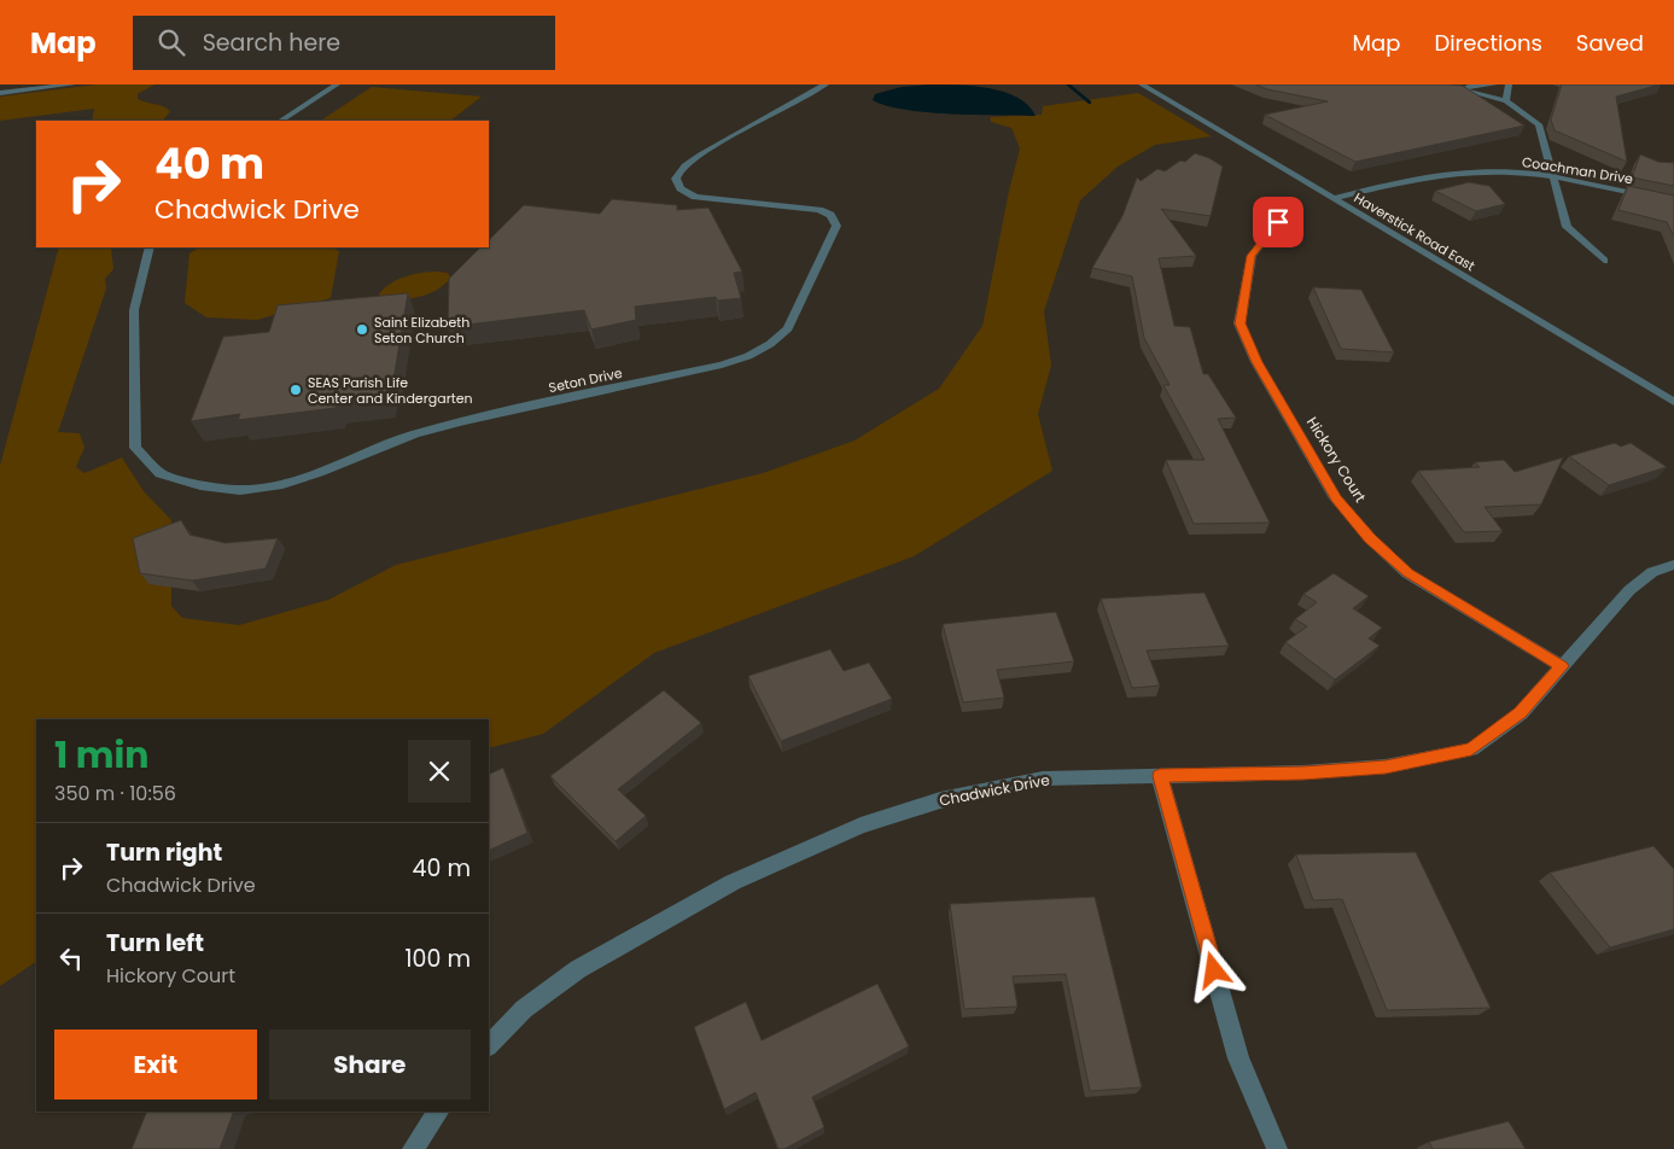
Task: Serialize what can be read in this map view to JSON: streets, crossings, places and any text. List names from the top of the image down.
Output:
{
  "streets": {
    "street": [
      "Coachman Drive",
      "Haverstick Road East",
      "Seton Drive",
      "Hickory Court",
      "Chadwick Drive"
    ]
  },
  "crossings": [
    ["Coachman Drive", "Haverstick Road East"],
    ["Hickory Court", "Chadwick Drive"]
  ],
  "places": ["Saint Elizabeth Seton Church", "SEAS Parish Life Center and Kindergarten"],
  "page": {
    "header": "Map",
    "search": "Search here",
    "nav": ["Map", "Directions", "Saved"],
    "turn": ["40 m", "Chadwick Drive"],
    "heading": ["1 min", "350 m · 10:56"],
    "list": [
      {
        "name": "Turn right",
        "note": "Chadwick Drive",
        "value": "40 m"
      },
      {
        "name": "Turn left",
        "note": "Hickory Court",
        "value": "100 m"
      }
    ],
    "buttons": ["Exit", "Share"]
  }
}
